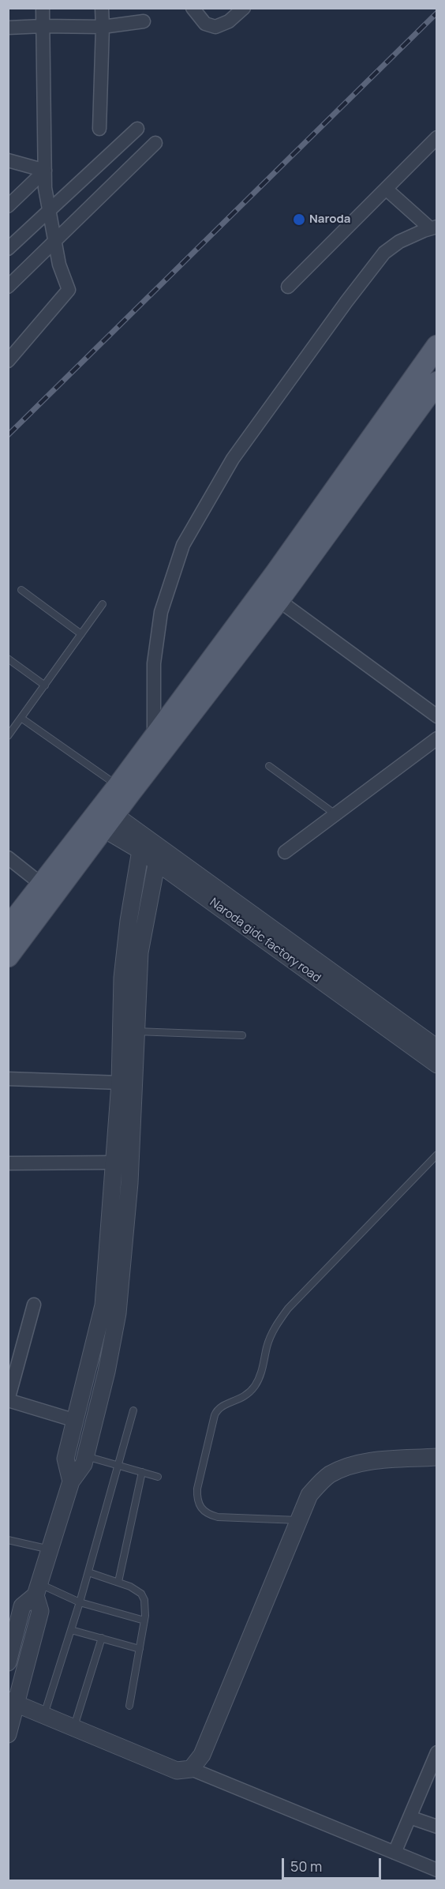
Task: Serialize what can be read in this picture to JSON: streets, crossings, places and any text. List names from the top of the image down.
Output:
{
  "streets": {
    "street": ["Naroda gidc factory road"]
  },
  "places": ["Naroda"],
  "scale_bar": "50 m"
}
